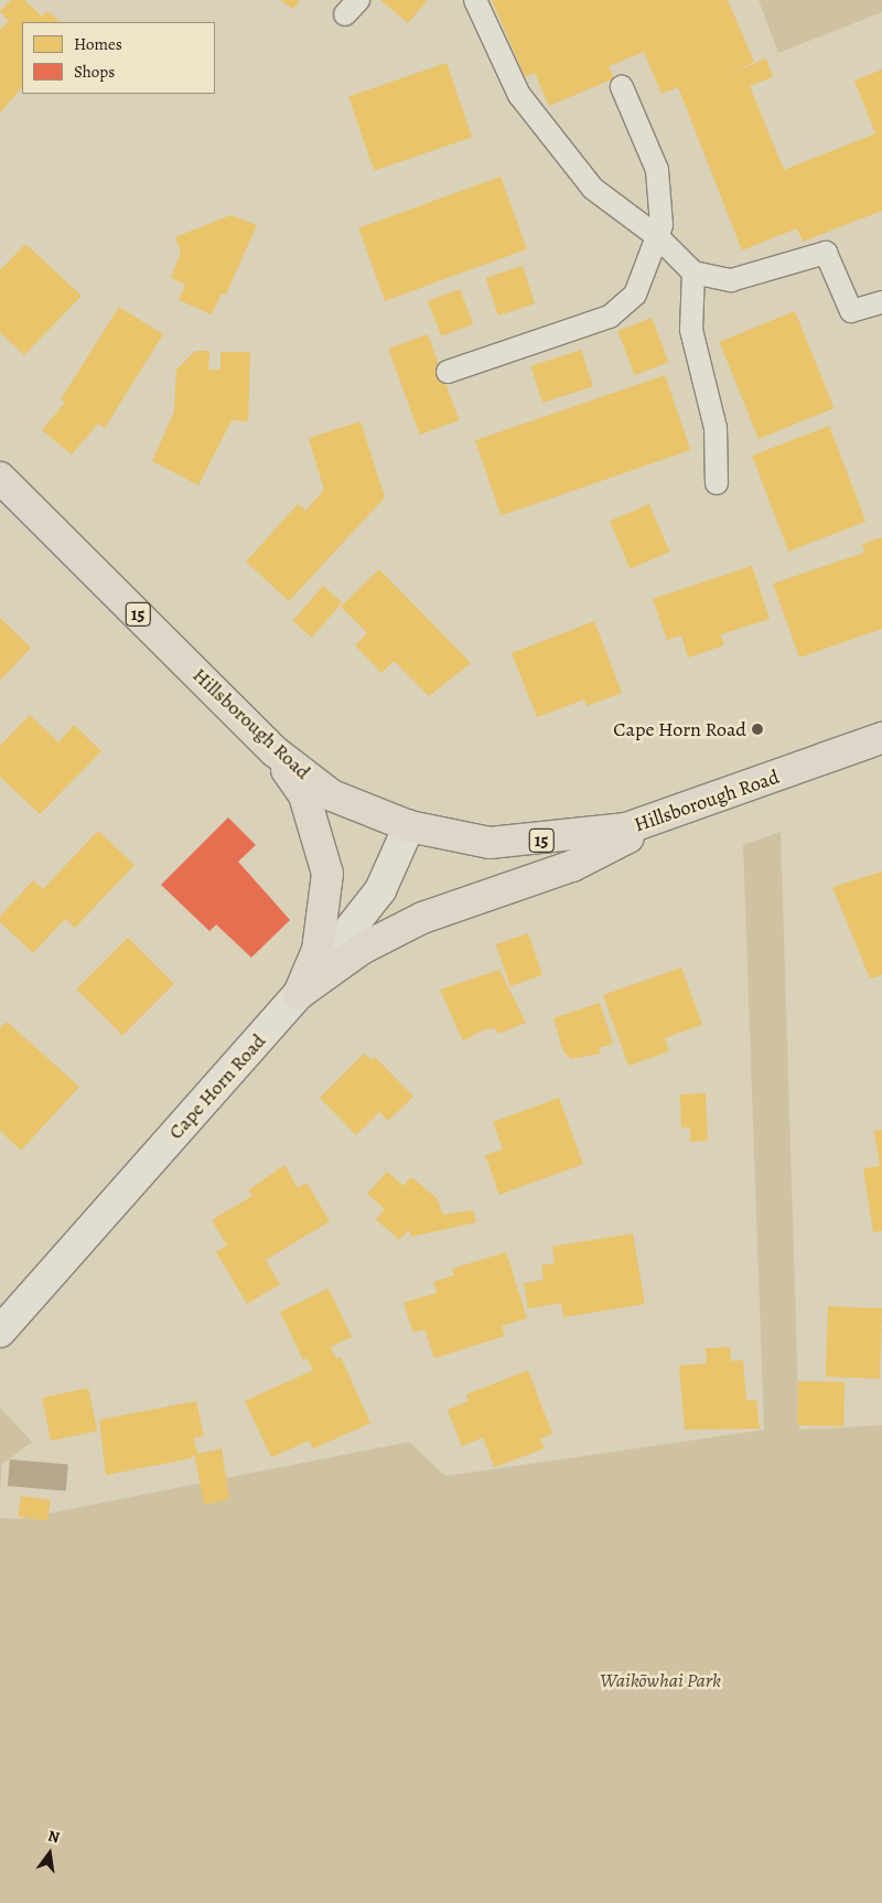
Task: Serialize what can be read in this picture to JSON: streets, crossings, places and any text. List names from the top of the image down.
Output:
{
  "streets": {
    "main road": ["15", "Hillsborough Road"],
    "street": ["Cape Horn Road"]
  },
  "crossings": [
    ["Hillsborough Road", "Cape Horn Road"]
  ],
  "parks": ["Waikōwhai Park"],
  "places": ["Cape Horn Road"],
  "legend": ["Homes", "Shops"],
  "north": "top"
}
